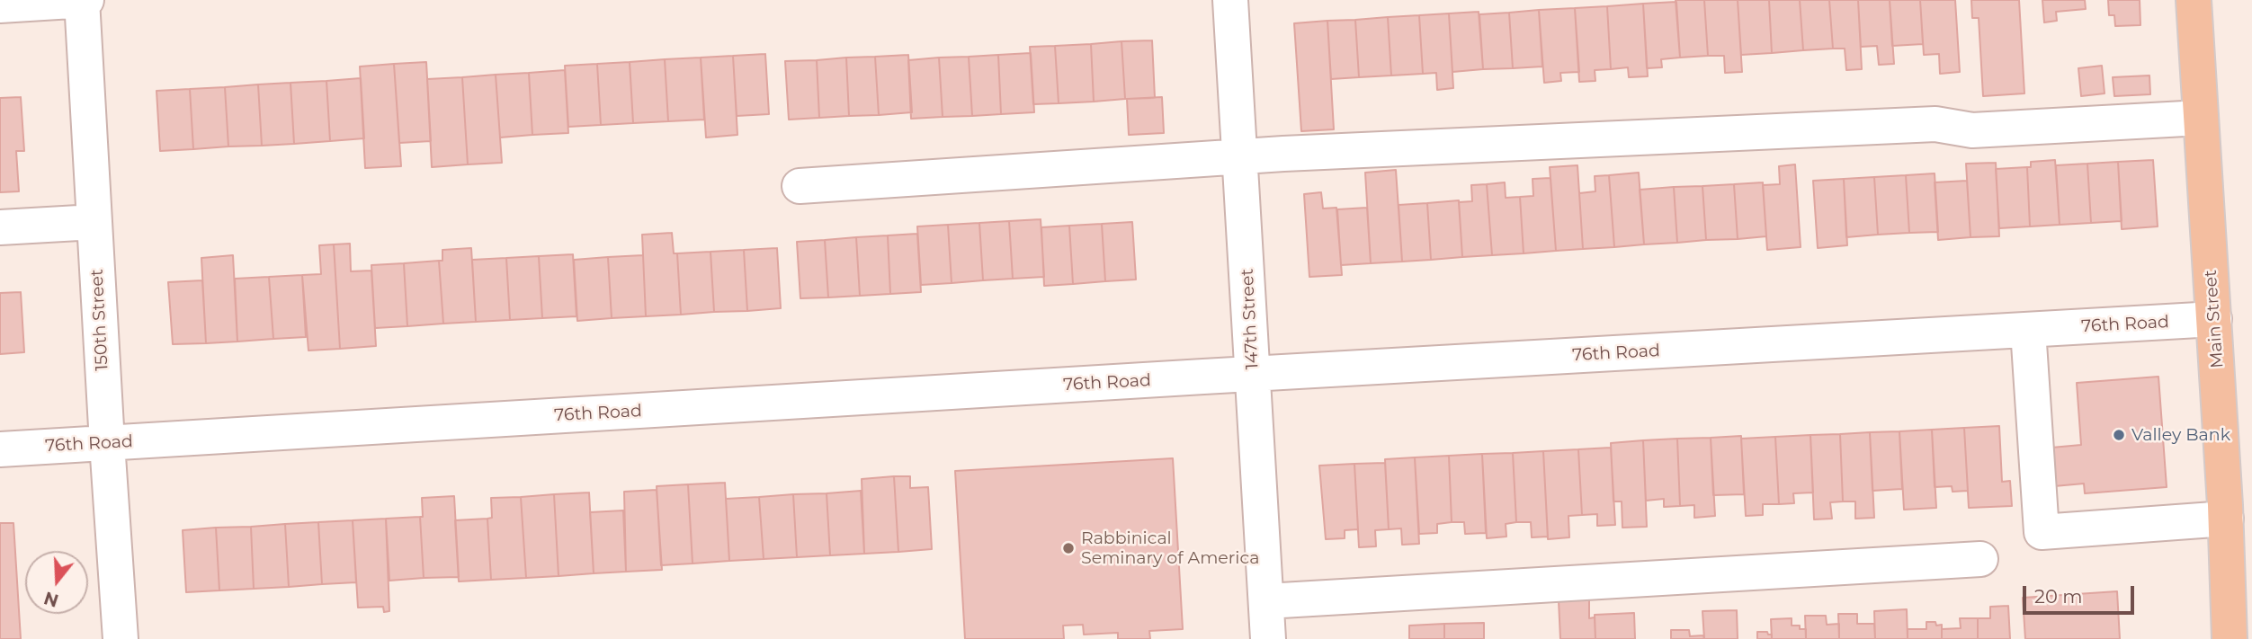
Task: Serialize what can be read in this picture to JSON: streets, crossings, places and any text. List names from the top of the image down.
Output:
{
  "streets": {
    "main road": ["Main Street"],
    "street": ["147th Street", "150th Street", "76th Road"]
  },
  "crossings": [
    ["147th Street", "76th Road"],
    ["Main Street", "76th Road"],
    ["150th Street", "76th Road"]
  ],
  "places": ["Valley Bank", "Rabbinical Seminary of America"],
  "scale_bar": "20 m",
  "north": "bottom"
}
